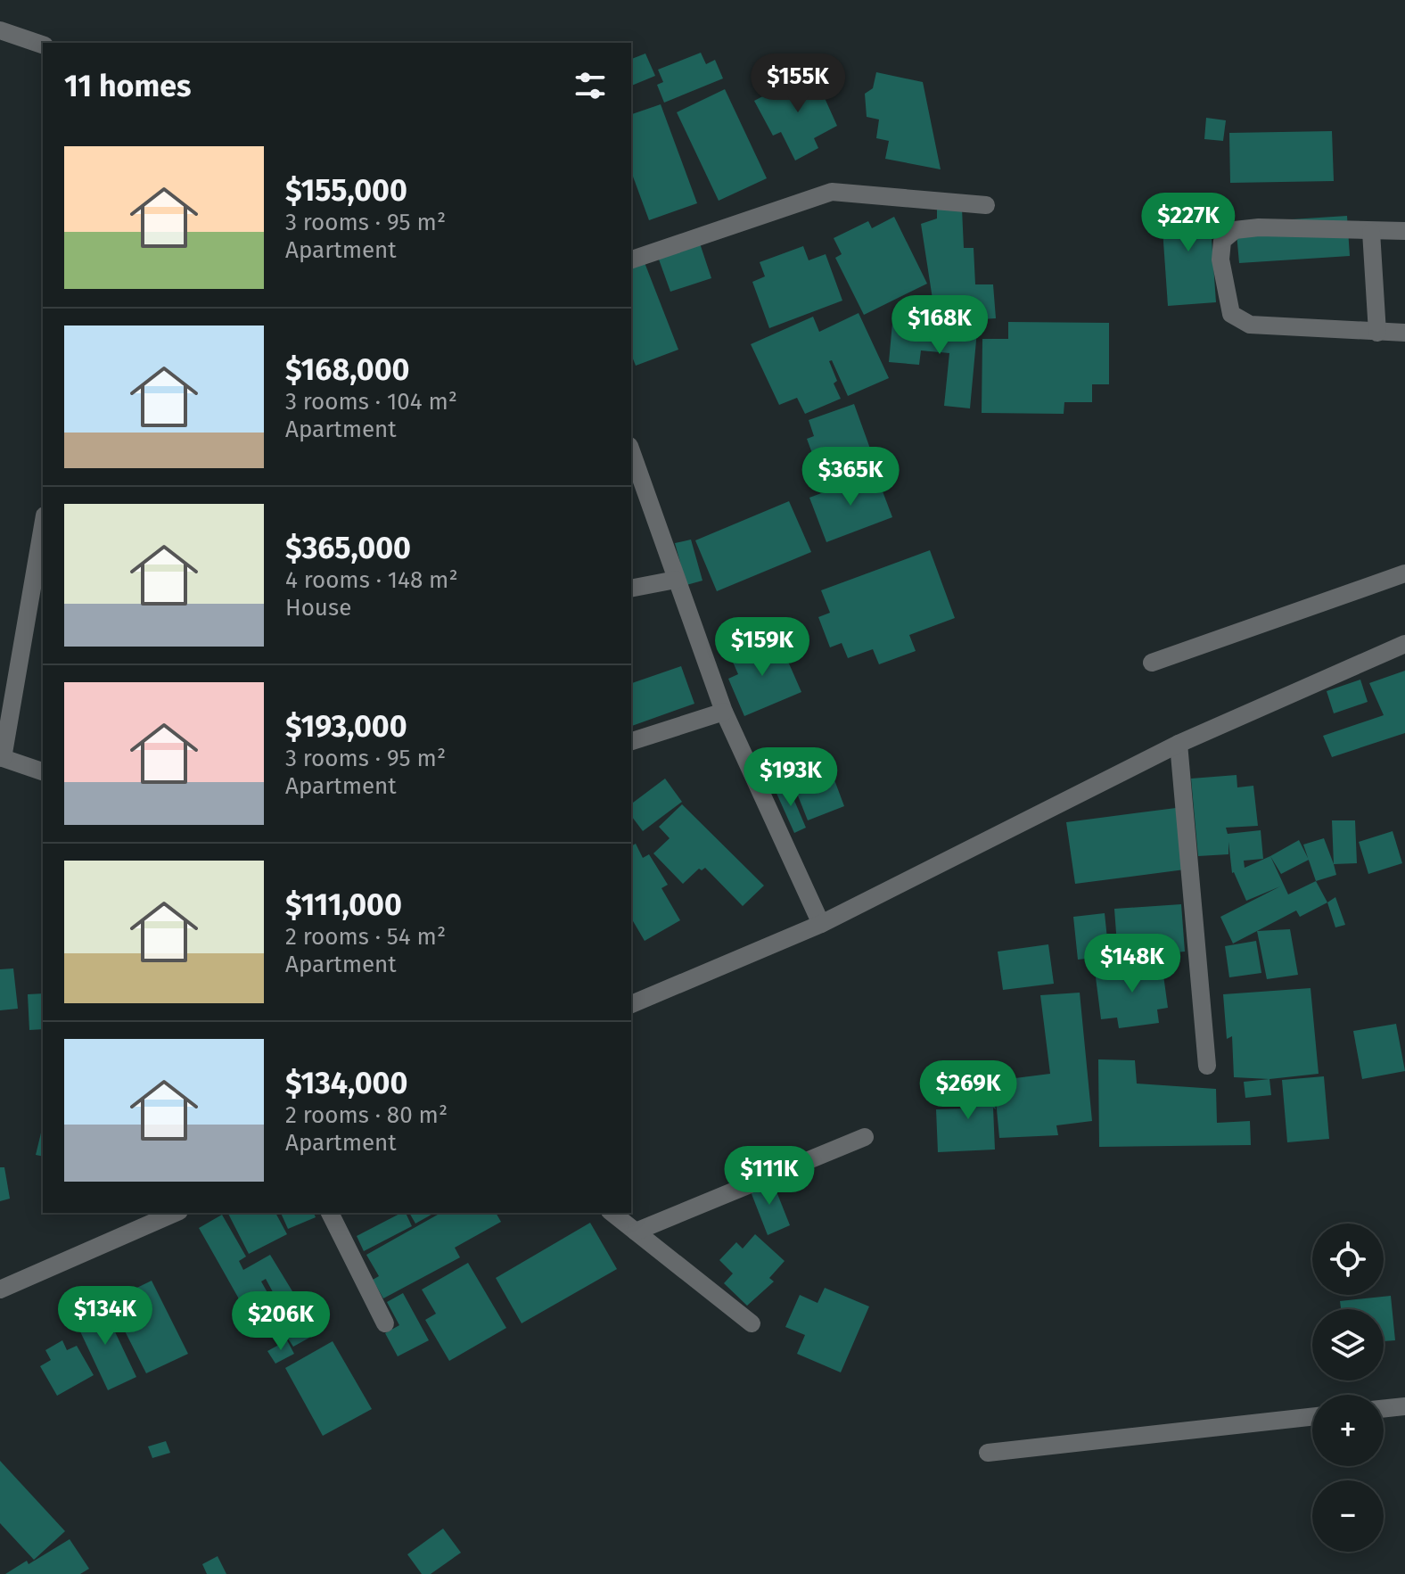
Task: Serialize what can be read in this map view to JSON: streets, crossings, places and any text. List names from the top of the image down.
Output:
{
  "page": {
    "heading": "11 homes",
    "price": [
      "$155K",
      "$227K",
      "$168K",
      "$365K",
      "$159K",
      "$193K",
      "$148K",
      "$269K",
      "$111K",
      "$134K",
      "$206K"
    ],
    "list": [
      {
        "name": "$155,000",
        "note": "3 rooms · 95 m² · Apartment"
      },
      {
        "name": "$168,000",
        "note": "3 rooms · 104 m² · Apartment"
      },
      {
        "name": "$365,000",
        "note": "4 rooms · 148 m² · House"
      },
      {
        "name": "$193,000",
        "note": "3 rooms · 95 m² · Apartment"
      },
      {
        "name": "$111,000",
        "note": "2 rooms · 54 m² · Apartment"
      },
      {
        "name": "$134,000",
        "note": "2 rooms · 80 m² · Apartment"
      }
    ],
    "map_buttons": ["+", "−"]
  }
}
